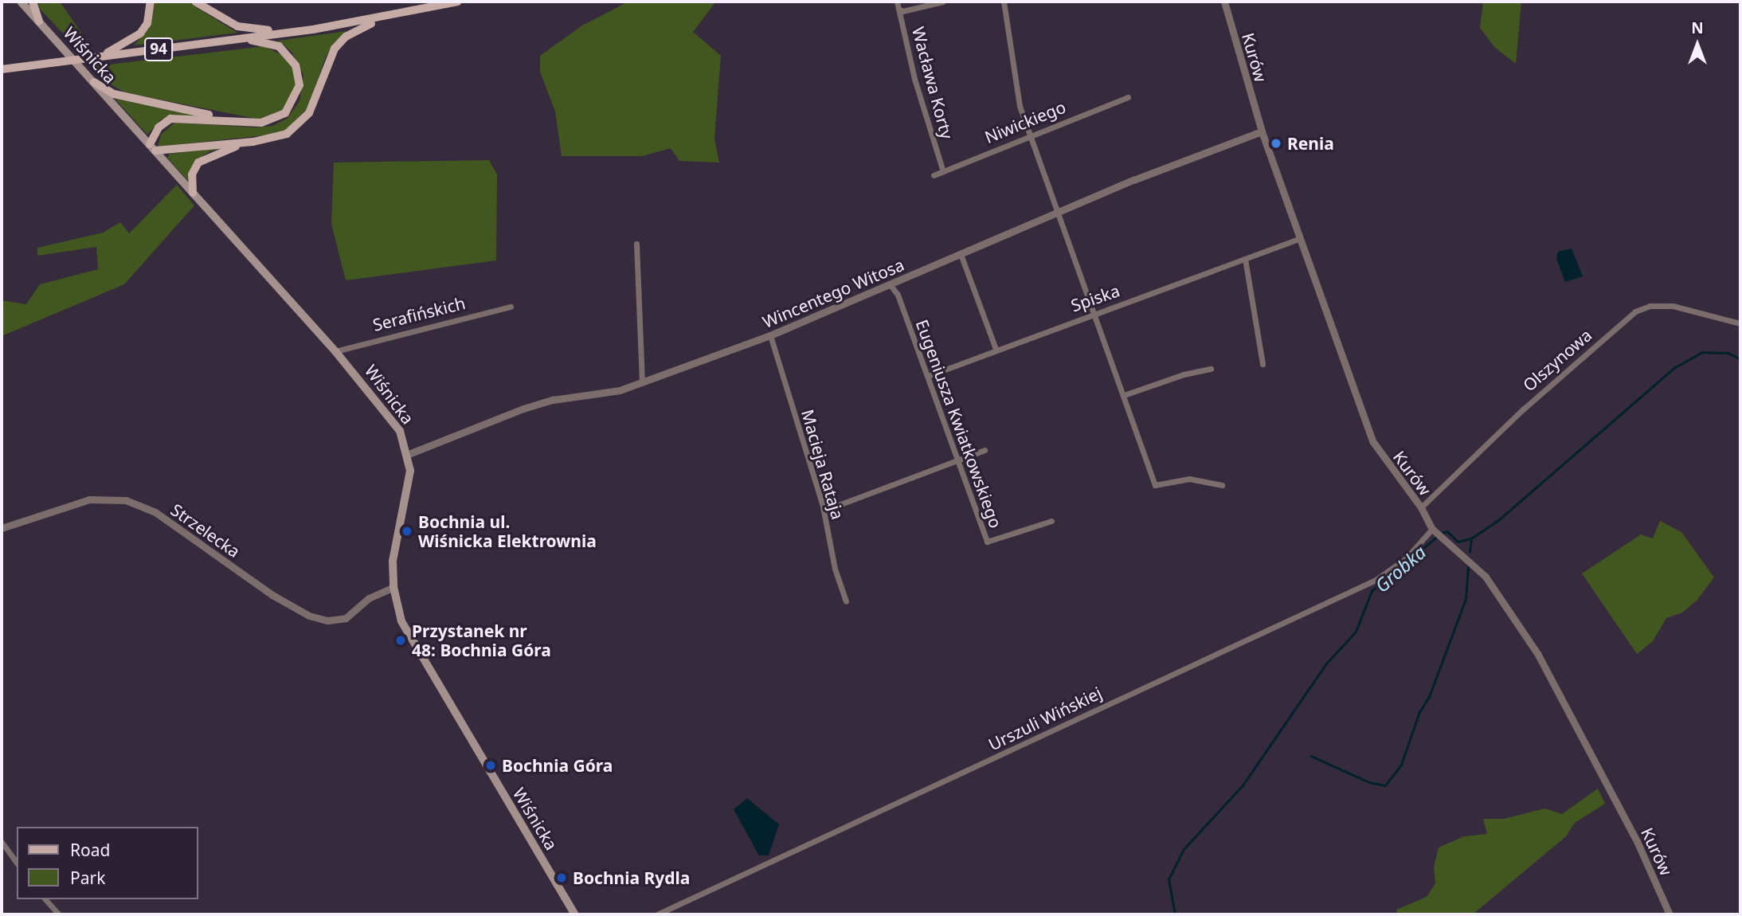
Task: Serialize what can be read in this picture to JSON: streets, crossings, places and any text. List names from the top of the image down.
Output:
{
  "streets": {
    "main road": ["94", "Wiśnicka"],
    "street": [
      "Kurów",
      "Wacława Korty",
      "Niwickiego",
      "Wincentego Witosa",
      "Spiska",
      "Serafińskich",
      "Olszynowa",
      "Eugeniusza Kwiatkowskiego",
      "Macieja Rataja",
      "Strzelecka",
      "Urszuli Wińskiej"
    ]
  },
  "crossings": [
    ["Wiśnicka", "Wincentego Witosa"],
    ["Wiśnicka", "Serafińskich"],
    ["Wiśnicka", "Strzelecka"],
    ["Kurów", "Wincentego Witosa"],
    ["Kurów", "Spiska"],
    ["Kurów", "Olszynowa"],
    ["Kurów", "Urszuli Wińskiej"],
    ["Wacława Korty", "Niwickiego"],
    ["Wincentego Witosa", "Eugeniusza Kwiatkowskiego"],
    ["Wincentego Witosa", "Macieja Rataja"],
    ["Spiska", "Eugeniusza Kwiatkowskiego"]
  ],
  "water": ["Grobka"],
  "places": [
    "Renia",
    "Bochnia ul. Wiśnicka Elektrownia",
    "Przystanek nr 48: Bochnia Góra",
    "Bochnia Góra",
    "Bochnia Rydla"
  ],
  "legend": ["Road", "Park"],
  "north": "top"
}
